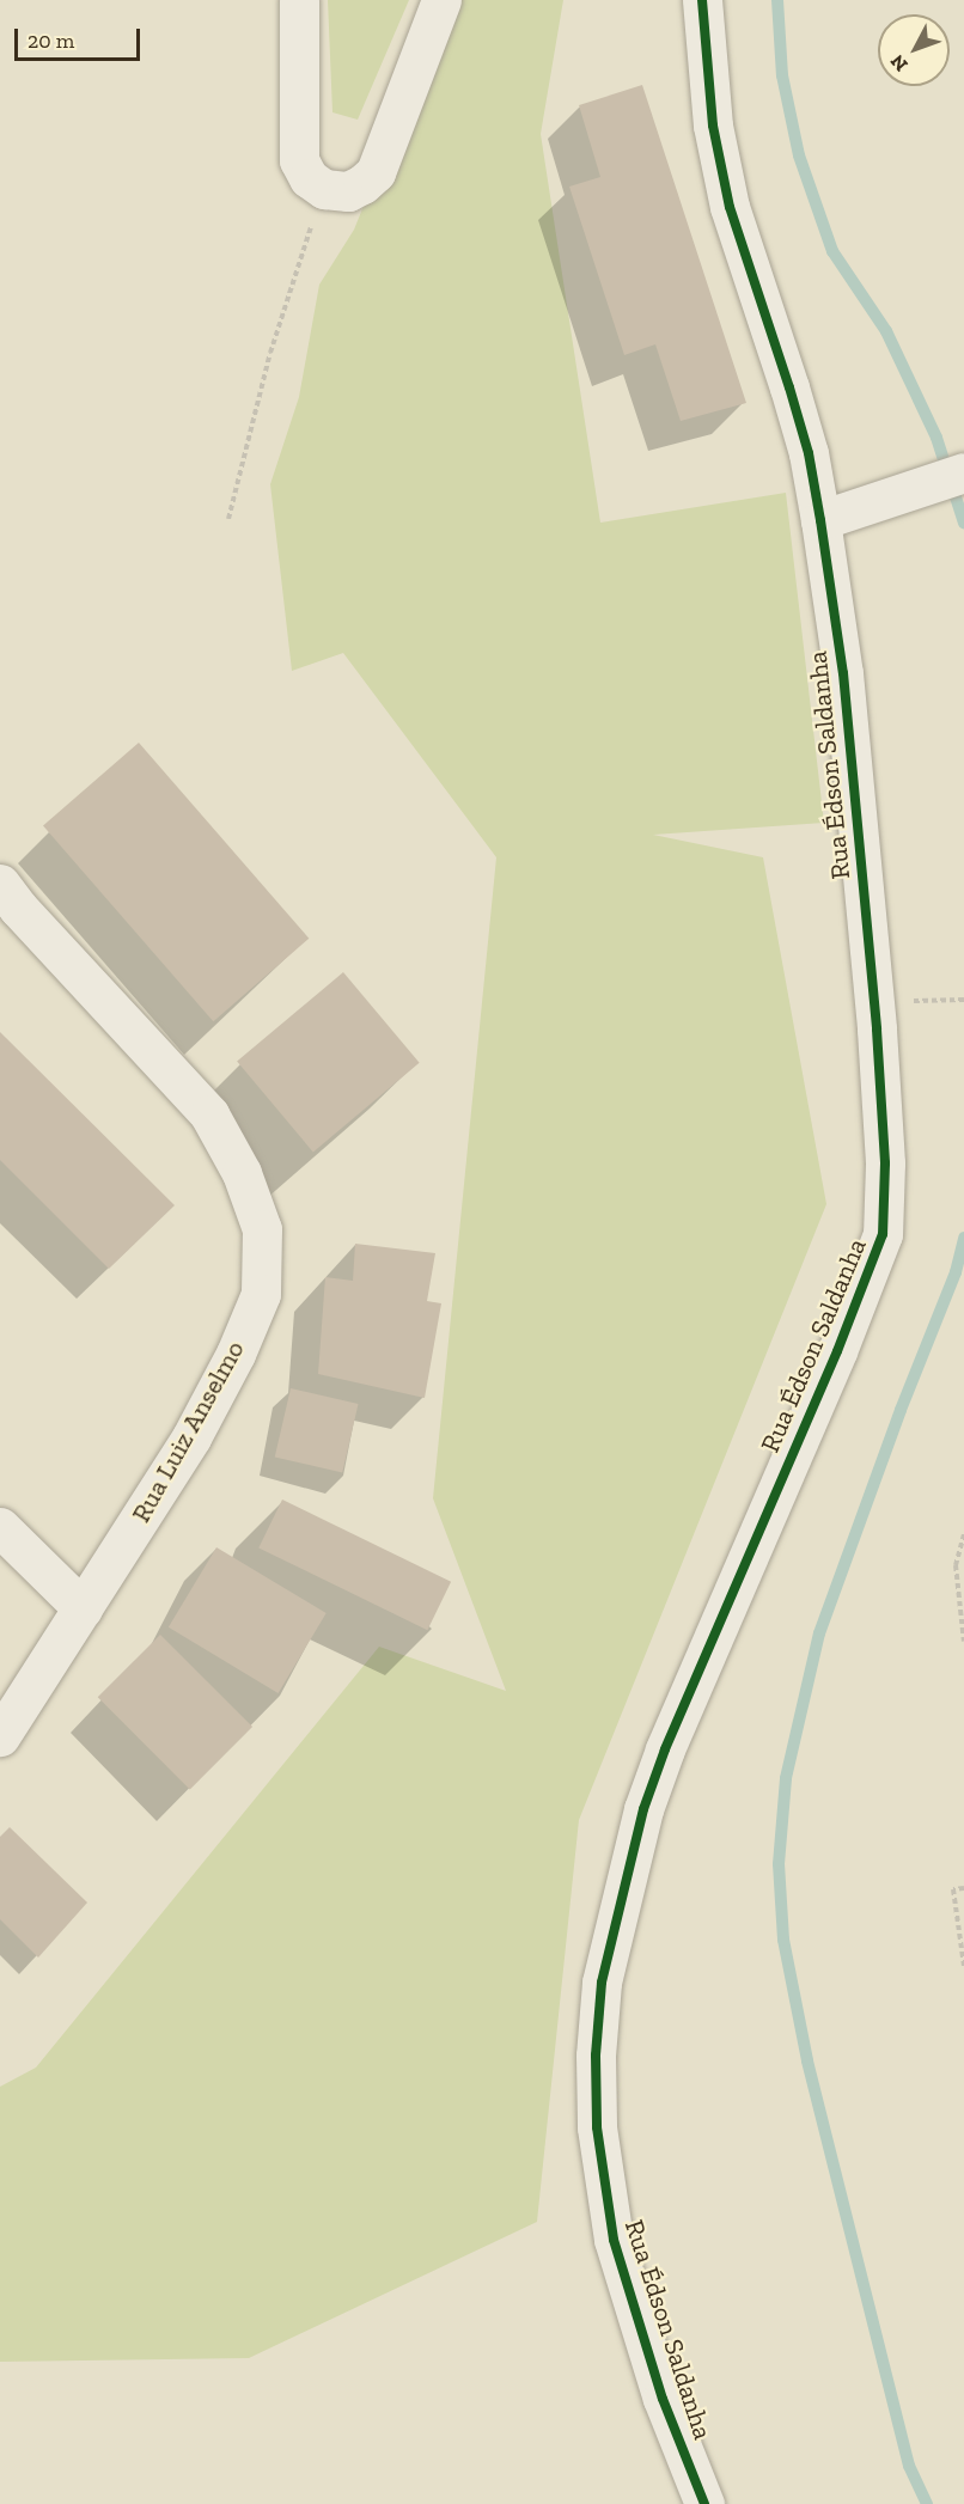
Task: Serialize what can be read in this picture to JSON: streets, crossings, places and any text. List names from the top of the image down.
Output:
{
  "streets": {
    "street": ["Rua Édson Saldanha", "Rua Luiz Anselmo"]
  },
  "scale_bar": "20 m",
  "north": "bottom left"
}
